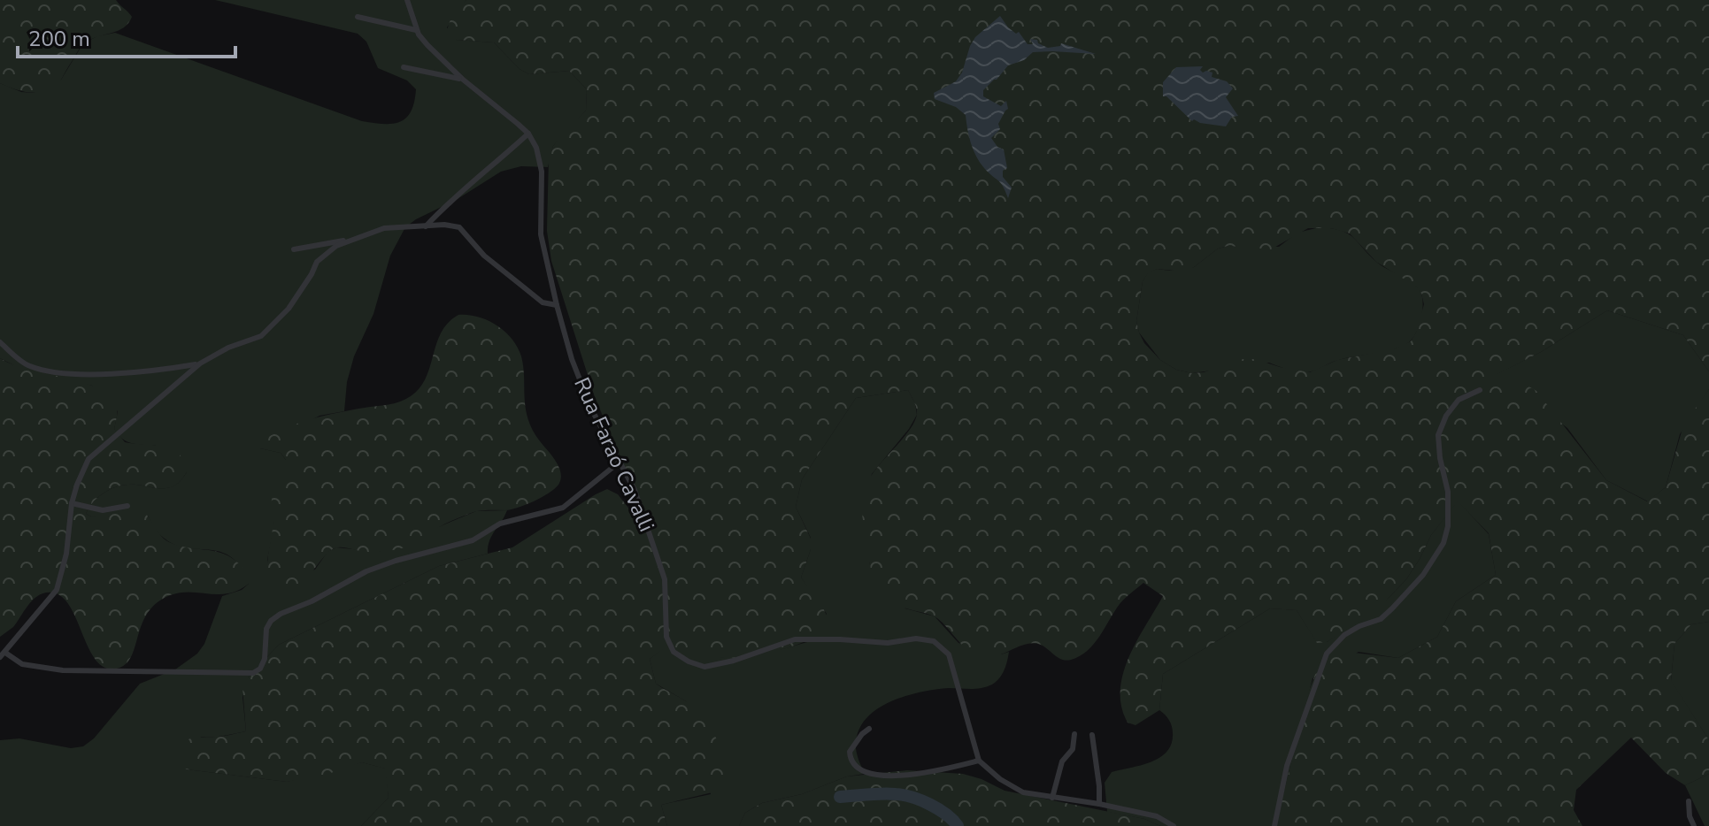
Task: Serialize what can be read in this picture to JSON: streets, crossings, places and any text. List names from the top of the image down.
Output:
{
  "streets": {
    "street": ["Rua Faraó Cavalli"]
  },
  "scale_bar": "200 m"
}
